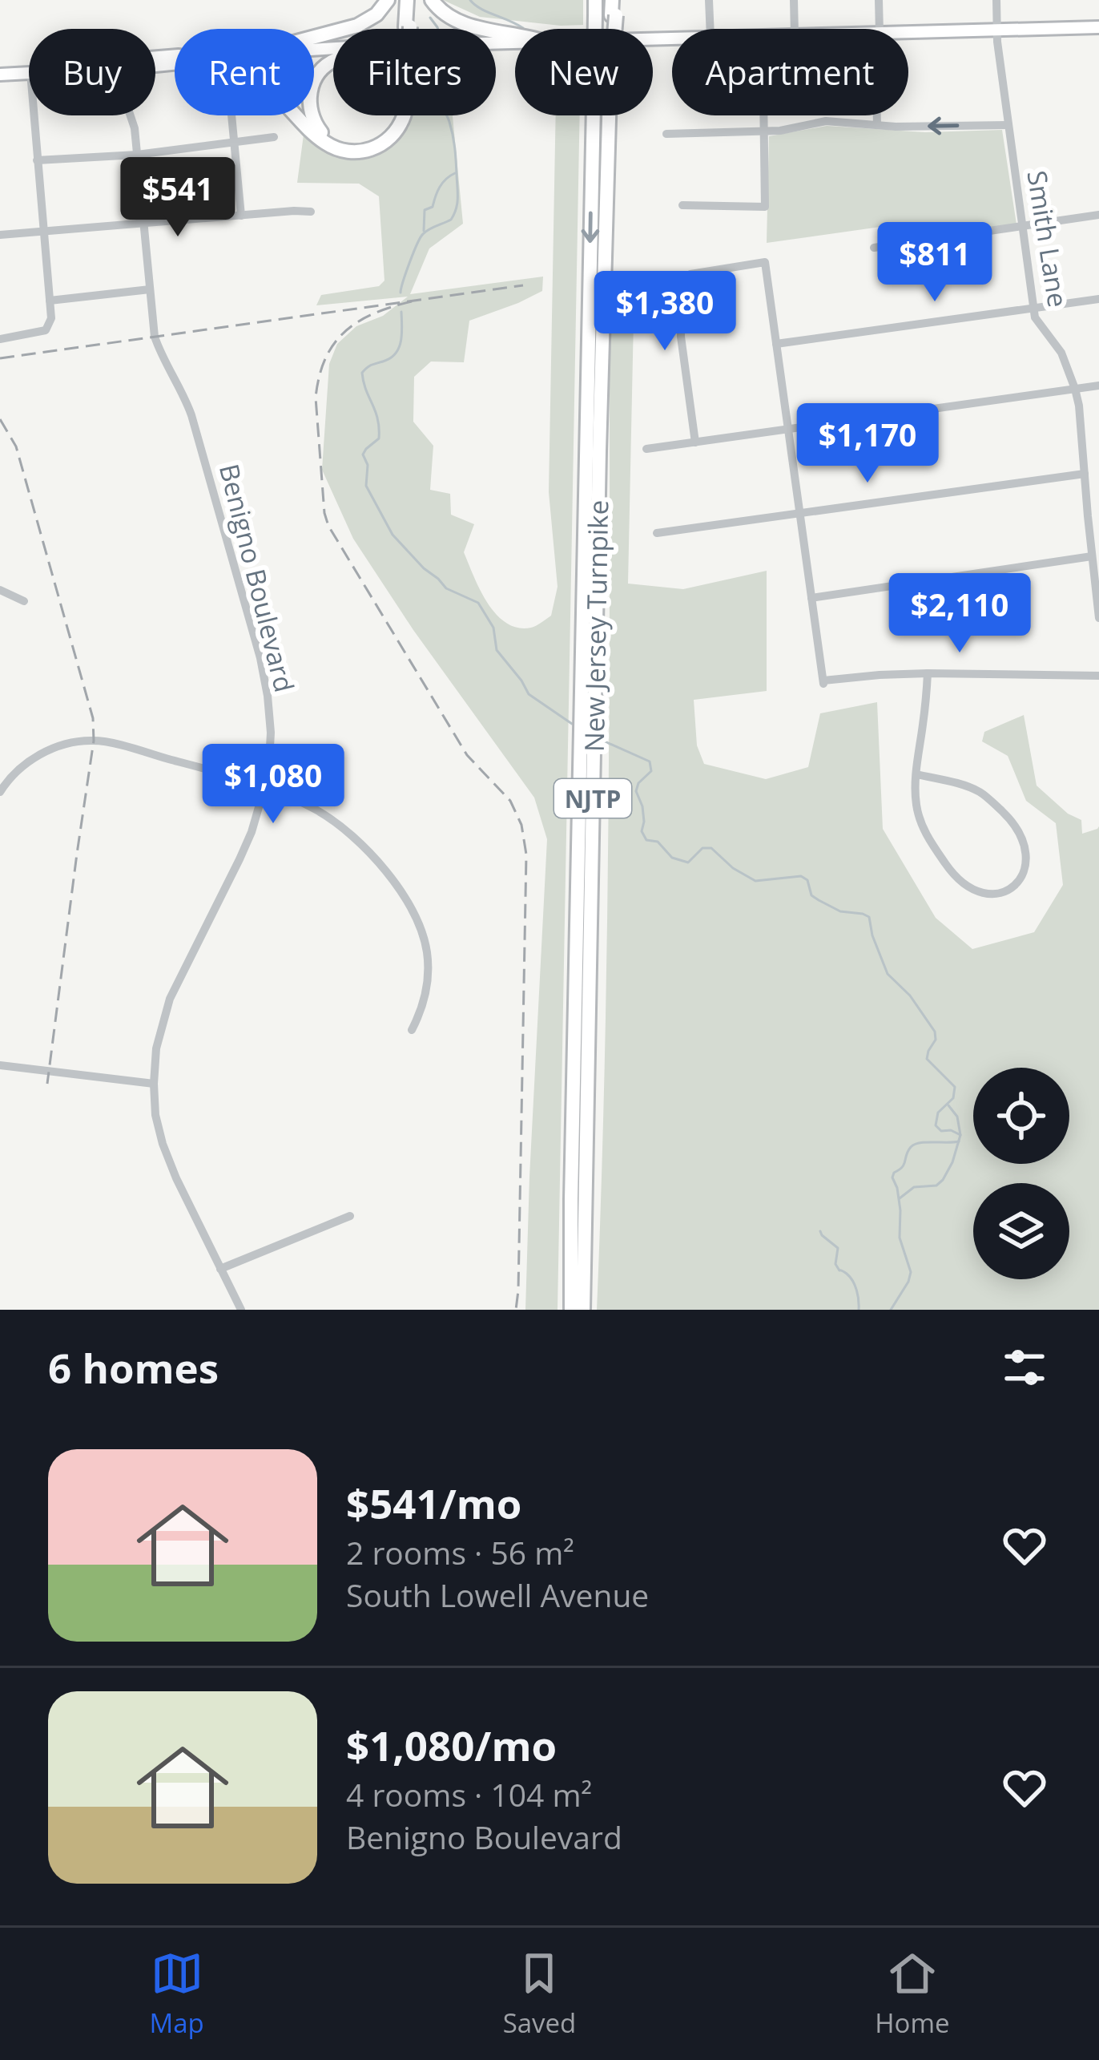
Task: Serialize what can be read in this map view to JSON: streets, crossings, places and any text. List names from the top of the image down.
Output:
{
  "streets": {
    "highway": ["New Jersey Turnpike", "NJTP"],
    "street": ["Smith Lane", "Benigno Boulevard"]
  },
  "page": {
    "chip": [
      "Buy",
      "Rent",
      "Filters",
      "New",
      "Apartment"
    ],
    "price": [
      "$541",
      "$811",
      "$1,380",
      "$1,170",
      "$2,110",
      "$1,080"
    ],
    "heading": "6 homes",
    "list": [
      {
        "name": "$541/mo",
        "note": "2 rooms · 56 m² · South Lowell Avenue"
      },
      {
        "name": "$1,080/mo",
        "note": "4 rooms · 104 m² · Benigno Boulevard"
      }
    ],
    "tabs": ["Map", "Saved", "Home"]
  }
}
